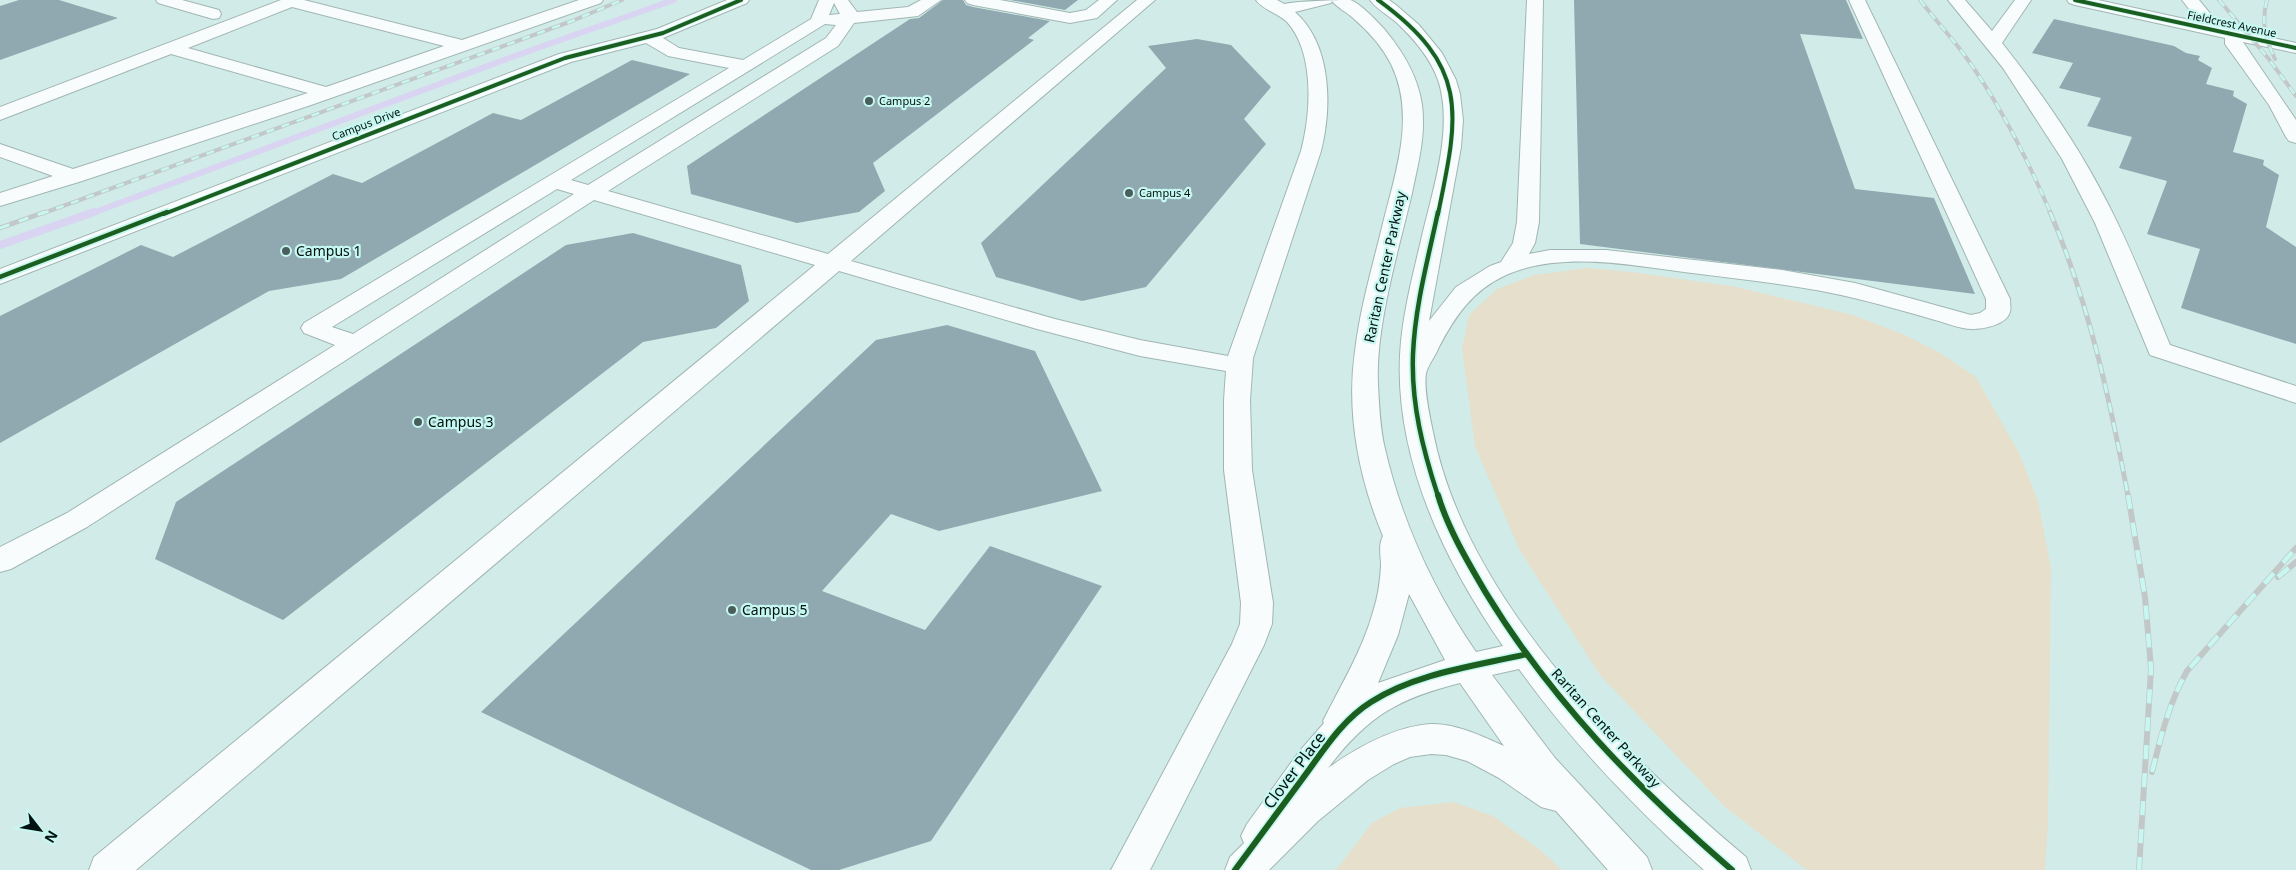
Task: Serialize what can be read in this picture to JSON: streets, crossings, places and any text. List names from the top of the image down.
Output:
{
  "streets": {
    "street": [
      "Fieldcrest Avenue",
      "Campus Drive",
      "Raritan Center Parkway",
      "Clover Place"
    ]
  },
  "crossings": [
    ["Raritan Center Parkway", "Clover Place"]
  ],
  "places": [
    "Campus 2",
    "Campus 4",
    "Campus 1",
    "Campus 3",
    "Campus 5"
  ],
  "north": "bottom right"
}
